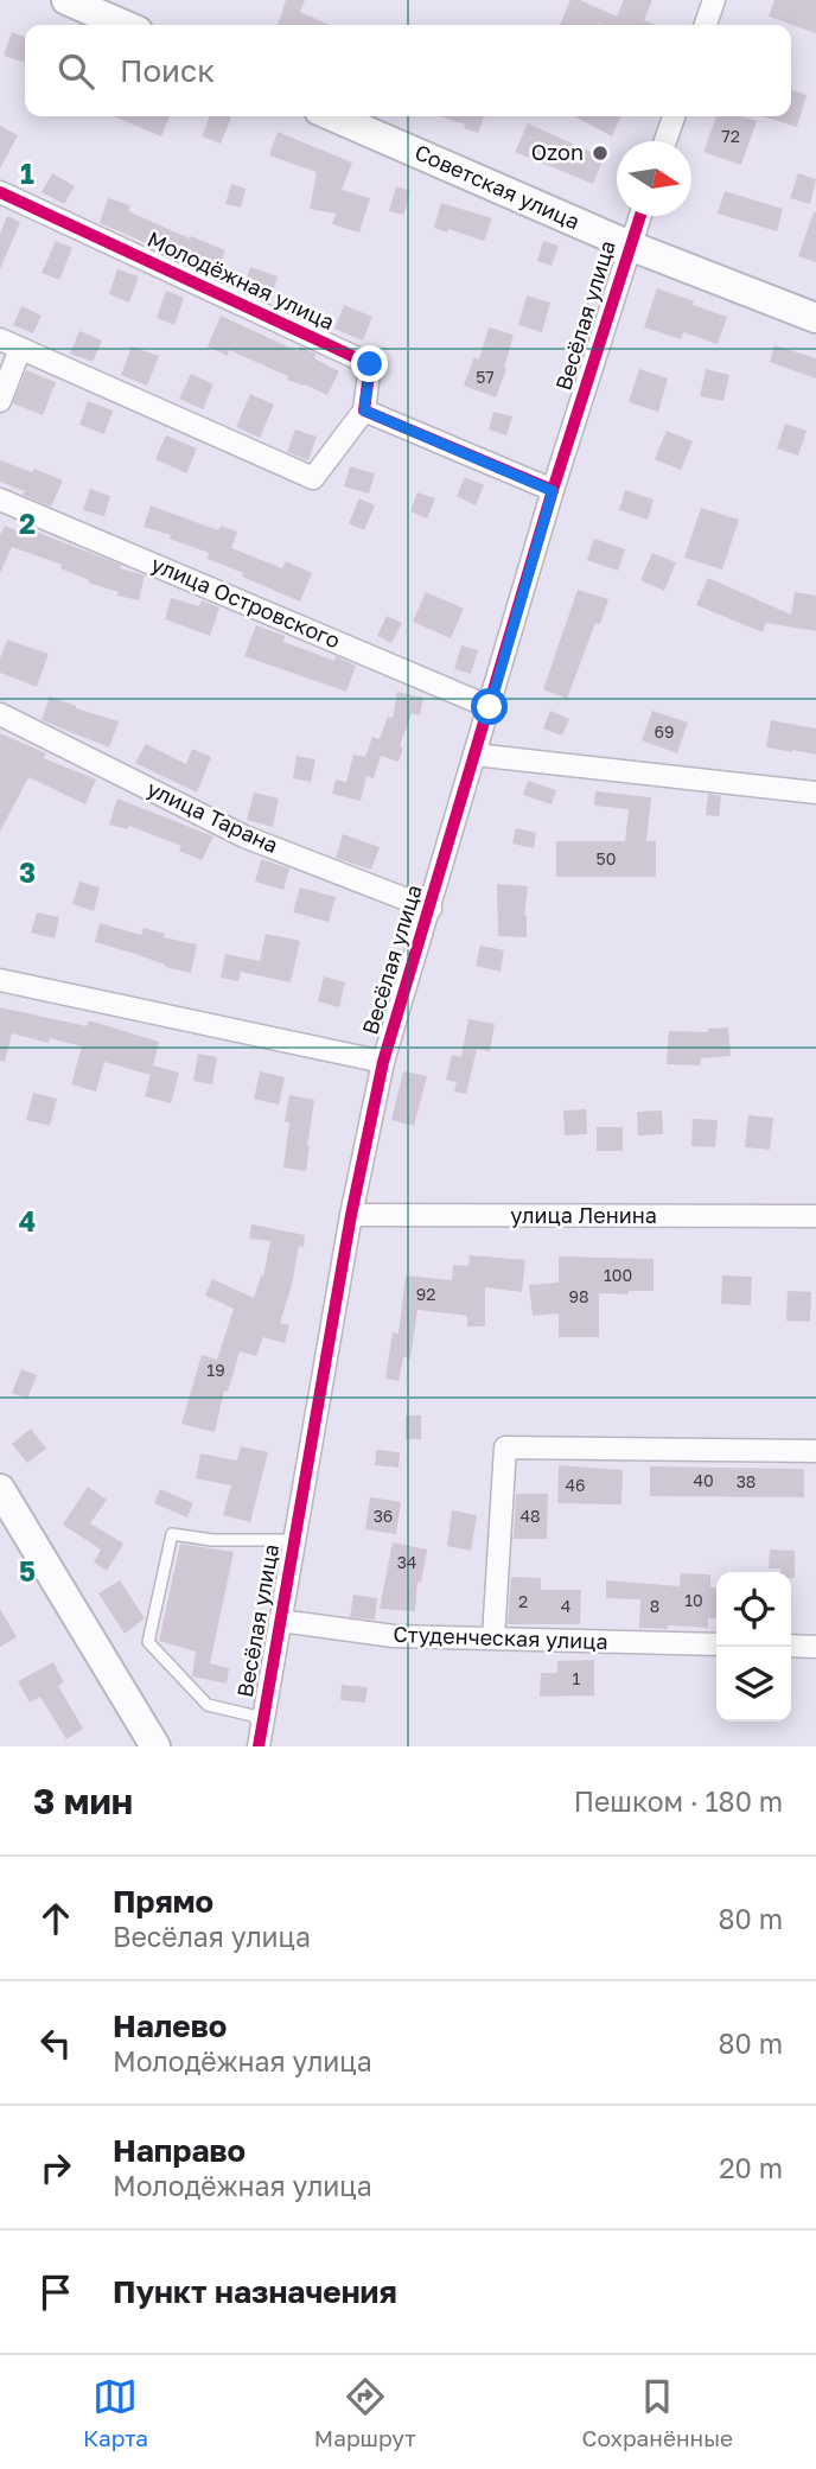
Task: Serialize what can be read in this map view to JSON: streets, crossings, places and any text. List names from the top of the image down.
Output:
{
  "streets": {
    "main road": ["Советская улица"],
    "street": [
      "Молодёжная улица",
      "Весёлая улица",
      "улица Островского",
      "улица Тарана",
      "улица Ленина",
      "Студенческая улица"
    ]
  },
  "crossings": [
    ["Советская улица", "Весёлая улица"],
    ["Весёлая улица", "улица Островского"],
    ["Весёлая улица", "улица Тарана"],
    ["Весёлая улица", "улица Ленина"],
    ["Весёлая улица", "Студенческая улица"]
  ],
  "places": ["Ozon"],
  "house_numbers": [
    "72",
    "57",
    "69",
    "50",
    "100",
    "92",
    "98",
    "19",
    "40",
    "38",
    "46",
    "36",
    "48",
    "34",
    "10",
    "2",
    "4",
    "8",
    "1"
  ],
  "north": "right",
  "page": {
    "search": "Поиск",
    "heading": ["3 мин", "Пешком · 180 m"],
    "list": [
      ["Прямо", "Весёлая улица", "80 m"],
      ["Налево", "Молодёжная улица", "80 m"],
      ["Направо", "Молодёжная улица", "20 m"],
      "Пункт назначения"
    ],
    "nav": ["Карта", "Маршрут", "Сохранённые"]
  },
  "grid": {
    "rows": [
      "1",
      "2",
      "3",
      "4",
      "5"
    ]
  }
}
